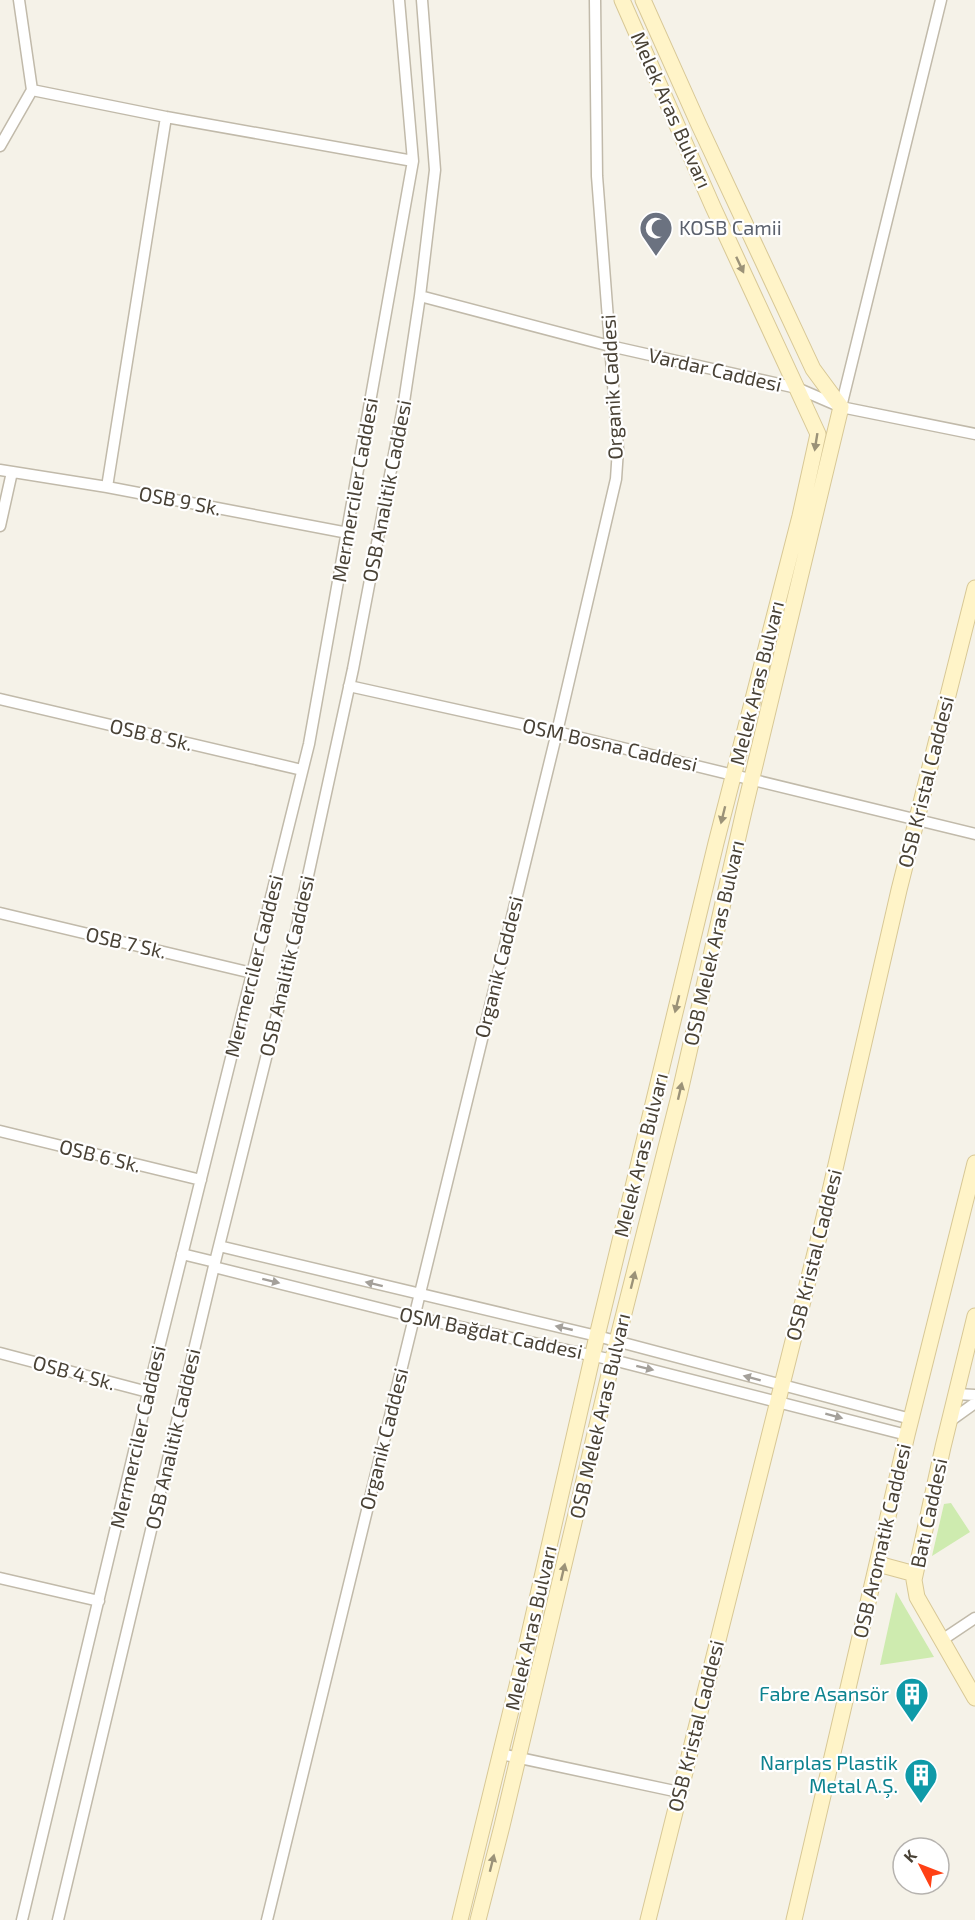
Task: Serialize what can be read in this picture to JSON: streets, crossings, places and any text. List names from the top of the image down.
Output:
{
  "streets": {
    "street": [
      "Melek Aras Bulvarı",
      "Vardar Caddesi",
      "Organik Caddesi",
      "Mermerciler Caddesi",
      "OSB Analitik Caddesi",
      "OSB 9 Sk.",
      "OSB 8 Sk.",
      "OSM Bosna Caddesi",
      "OSB Kristal Caddesi",
      "OSB 7 Sk.",
      "OSB Melek Aras Bulvarı",
      "OSB 6 Sk.",
      "OSM Bağdat Caddesi",
      "OSB 4 Sk.",
      "Batı Caddesi",
      "OSB Aromatik Caddesi"
    ]
  },
  "crossings": [
    ["Melek Aras Bulvarı", "Vardar Caddesi"],
    ["Melek Aras Bulvarı", "OSM Bosna Caddesi"],
    ["Melek Aras Bulvarı", "OSM Bağdat Caddesi"],
    ["Vardar Caddesi", "Organik Caddesi"],
    ["Vardar Caddesi", "OSB Analitik Caddesi"],
    ["Vardar Caddesi", "OSB Melek Aras Bulvarı"],
    ["Organik Caddesi", "OSM Bosna Caddesi"],
    ["Organik Caddesi", "OSM Bağdat Caddesi"],
    ["Mermerciler Caddesi", "OSB 9 Sk."],
    ["Mermerciler Caddesi", "OSB 8 Sk."],
    ["Mermerciler Caddesi", "OSB 7 Sk."],
    ["Mermerciler Caddesi", "OSB 6 Sk."],
    ["Mermerciler Caddesi", "OSM Bağdat Caddesi"],
    ["Mermerciler Caddesi", "OSB 4 Sk."],
    ["OSB Analitik Caddesi", "OSM Bosna Caddesi"],
    ["OSB Analitik Caddesi", "OSM Bağdat Caddesi"],
    ["OSM Bosna Caddesi", "OSB Kristal Caddesi"],
    ["OSM Bosna Caddesi", "OSB Melek Aras Bulvarı"],
    ["OSB Kristal Caddesi", "OSM Bağdat Caddesi"],
    ["OSB Melek Aras Bulvarı", "OSM Bağdat Caddesi"],
    ["OSM Bağdat Caddesi", "OSB Aromatik Caddesi"]
  ],
  "one_way": ["Melek Aras Bulvarı", "OSB Melek Aras Bulvarı"],
  "places": {
    "mosque": ["KOSB Camii"],
    "building": ["Fabre Asansör", "Narplas Plastik Metal A.Ş."]
  },
  "north": "top left"
}
